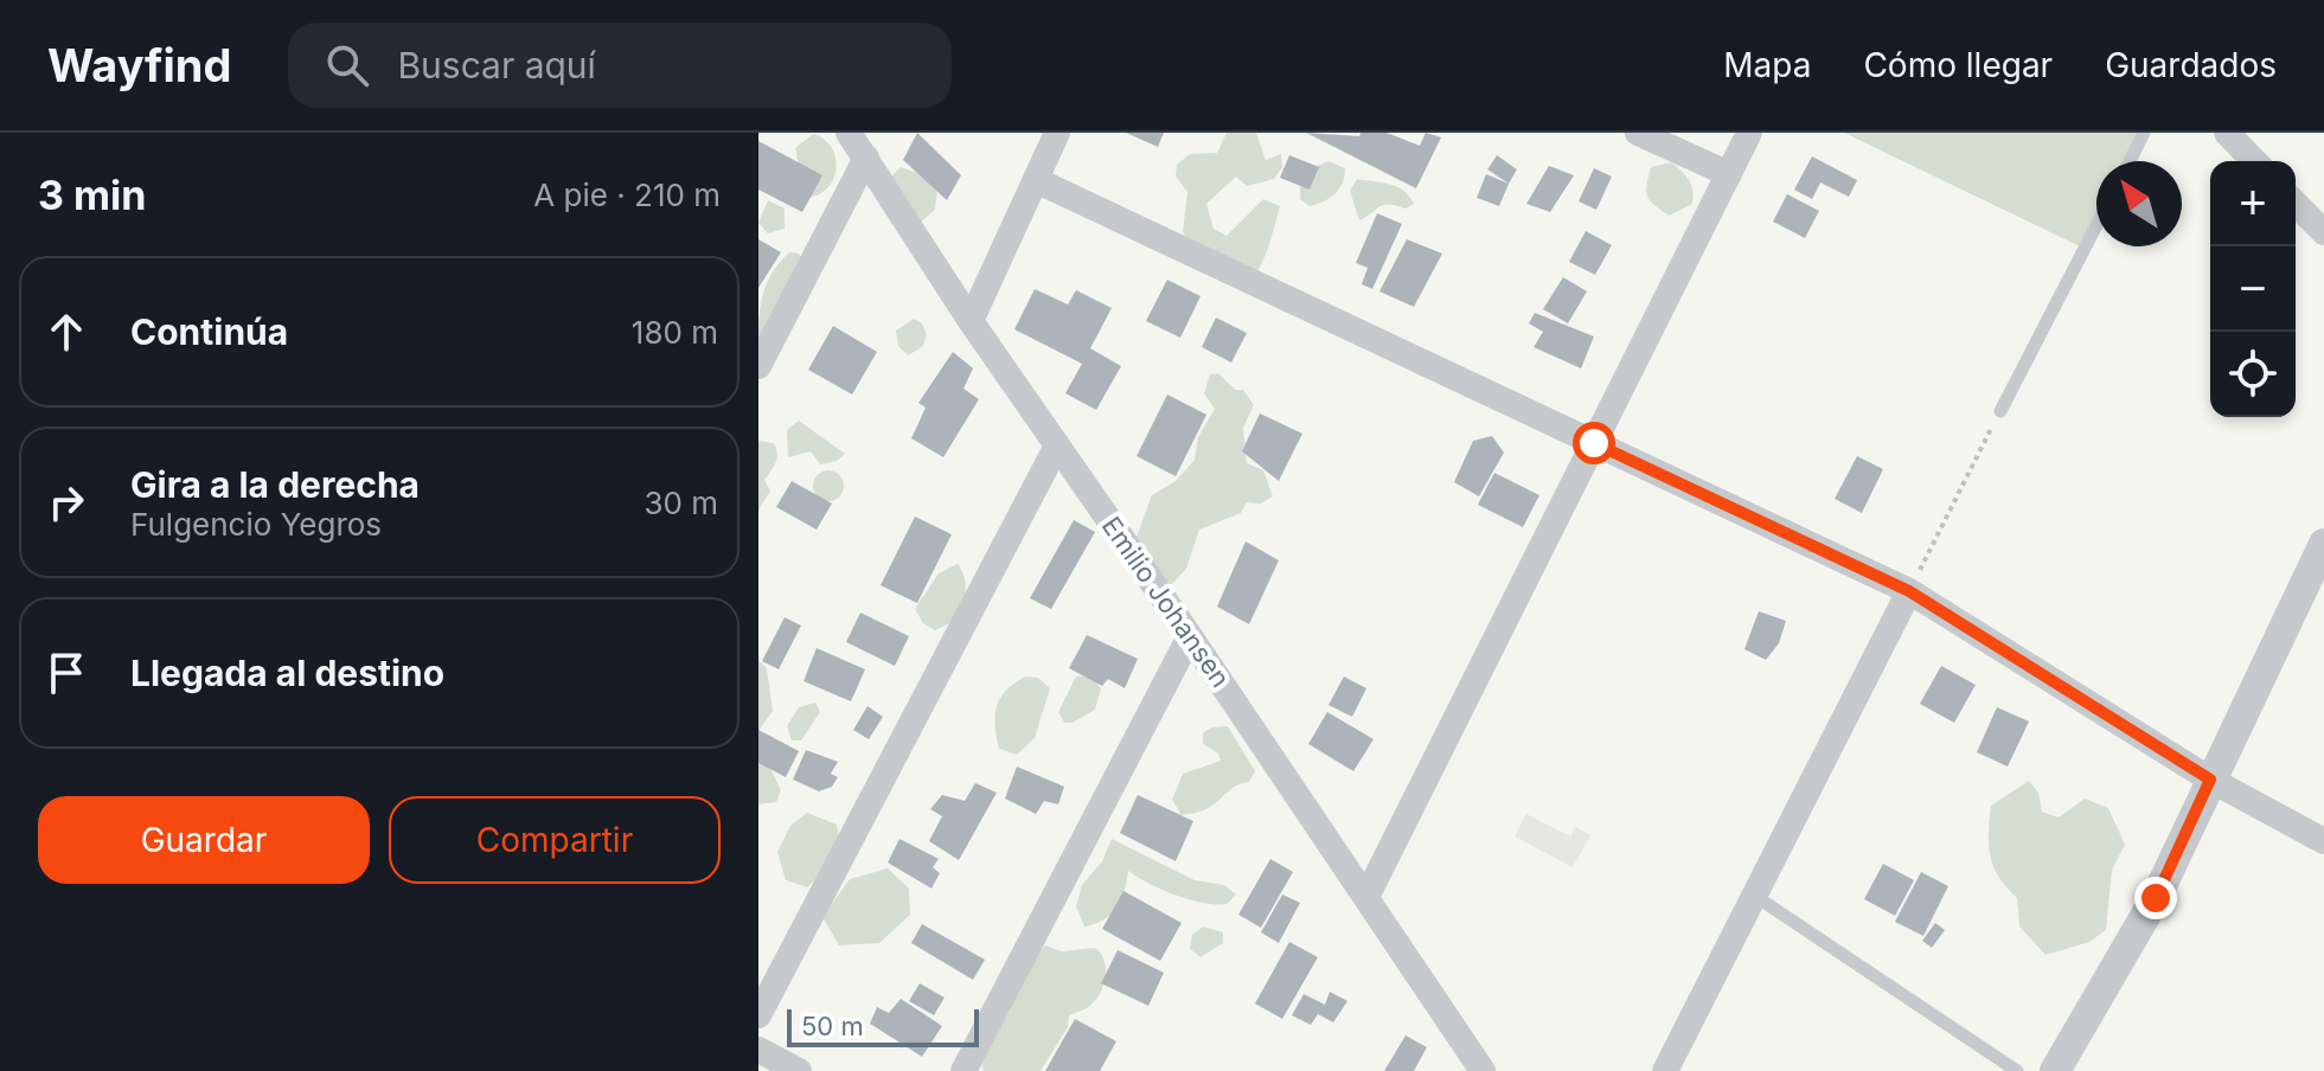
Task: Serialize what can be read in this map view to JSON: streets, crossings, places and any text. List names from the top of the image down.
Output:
{
  "streets": {
    "street": ["Emilio Johansen"]
  },
  "scale_bar": "50 m",
  "north": "top left",
  "page": {
    "header": "Wayfind",
    "search": "Buscar aquí",
    "nav": ["Mapa", "Cómo llegar", "Guardados"],
    "heading": ["3 min", "A pie · 210 m"],
    "map_buttons": ["+", "−"],
    "list": [
      ["Continúa", "180 m"],
      ["Gira a la derecha", "Fulgencio Yegros", "30 m"],
      "Llegada al destino"
    ],
    "buttons": ["Guardar", "Compartir"],
    "scale": "50 m"
  }
}
